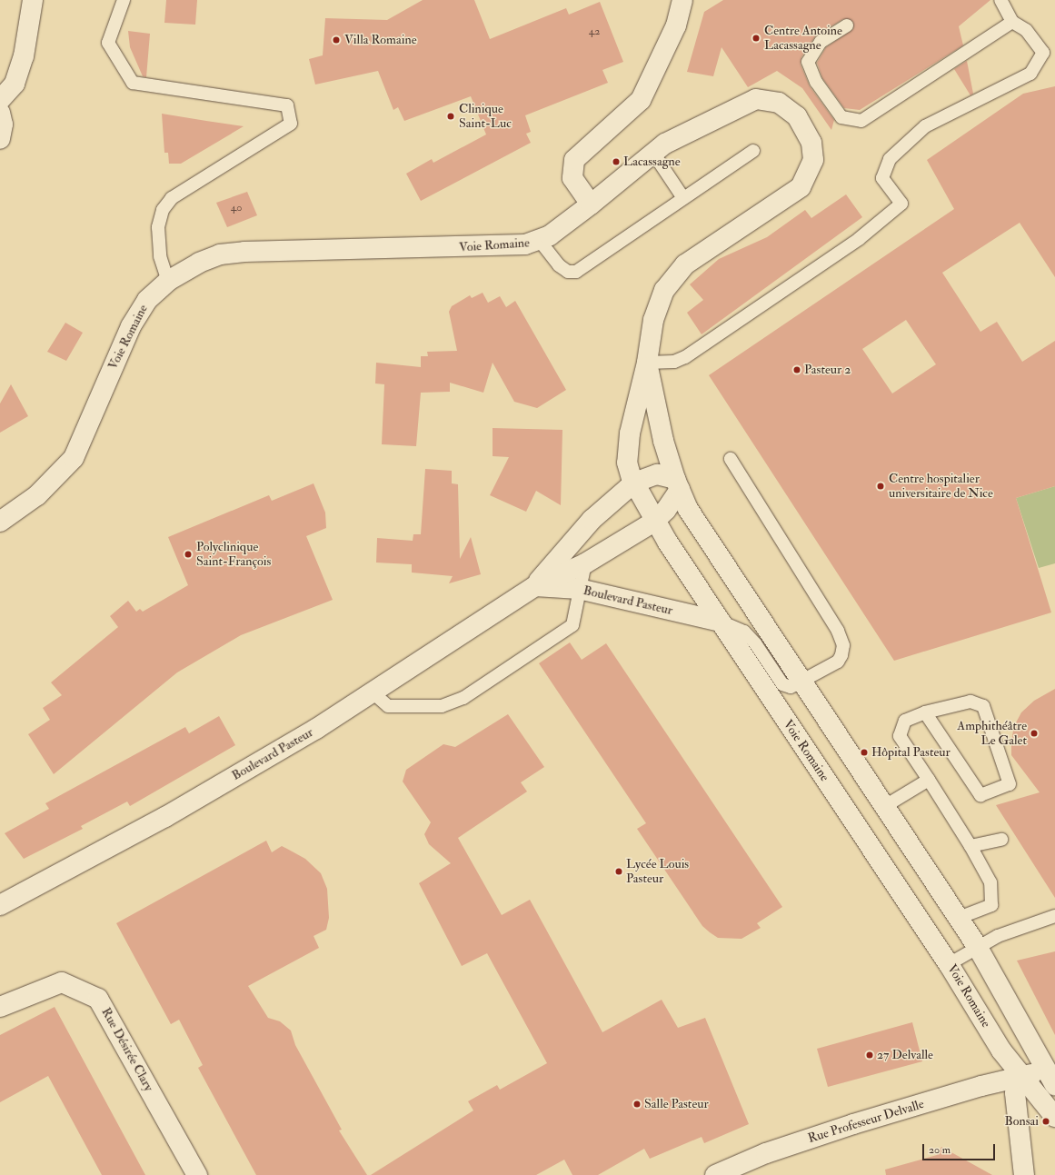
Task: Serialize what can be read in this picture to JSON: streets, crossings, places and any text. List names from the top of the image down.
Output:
{
  "streets": {
    "main road": [
      "Voie Romaine",
      "Boulevard Pasteur",
      "Rue Désirée Clary",
      "Rue Professeur Delvalle"
    ]
  },
  "crossings": [
    ["Voie Romaine", "Boulevard Pasteur"],
    ["Voie Romaine", "Rue Professeur Delvalle"]
  ],
  "places": [
    "Centre Antoine Lacassagne",
    "Villa Romaine",
    "Clinique Saint-Luc",
    "Lacassagne",
    "Pasteur 2",
    "Centre hospitalier universitaire de Nice",
    "Polyclinique Saint-François",
    "Amphithéâtre Le Galet",
    "Hôpital Pasteur",
    "Lycée Louis Pasteur",
    "27 Delvalle",
    "Salle Pasteur",
    "Bonsai"
  ],
  "house_numbers": ["42", "40"],
  "scale_bar": "20 m"
}
